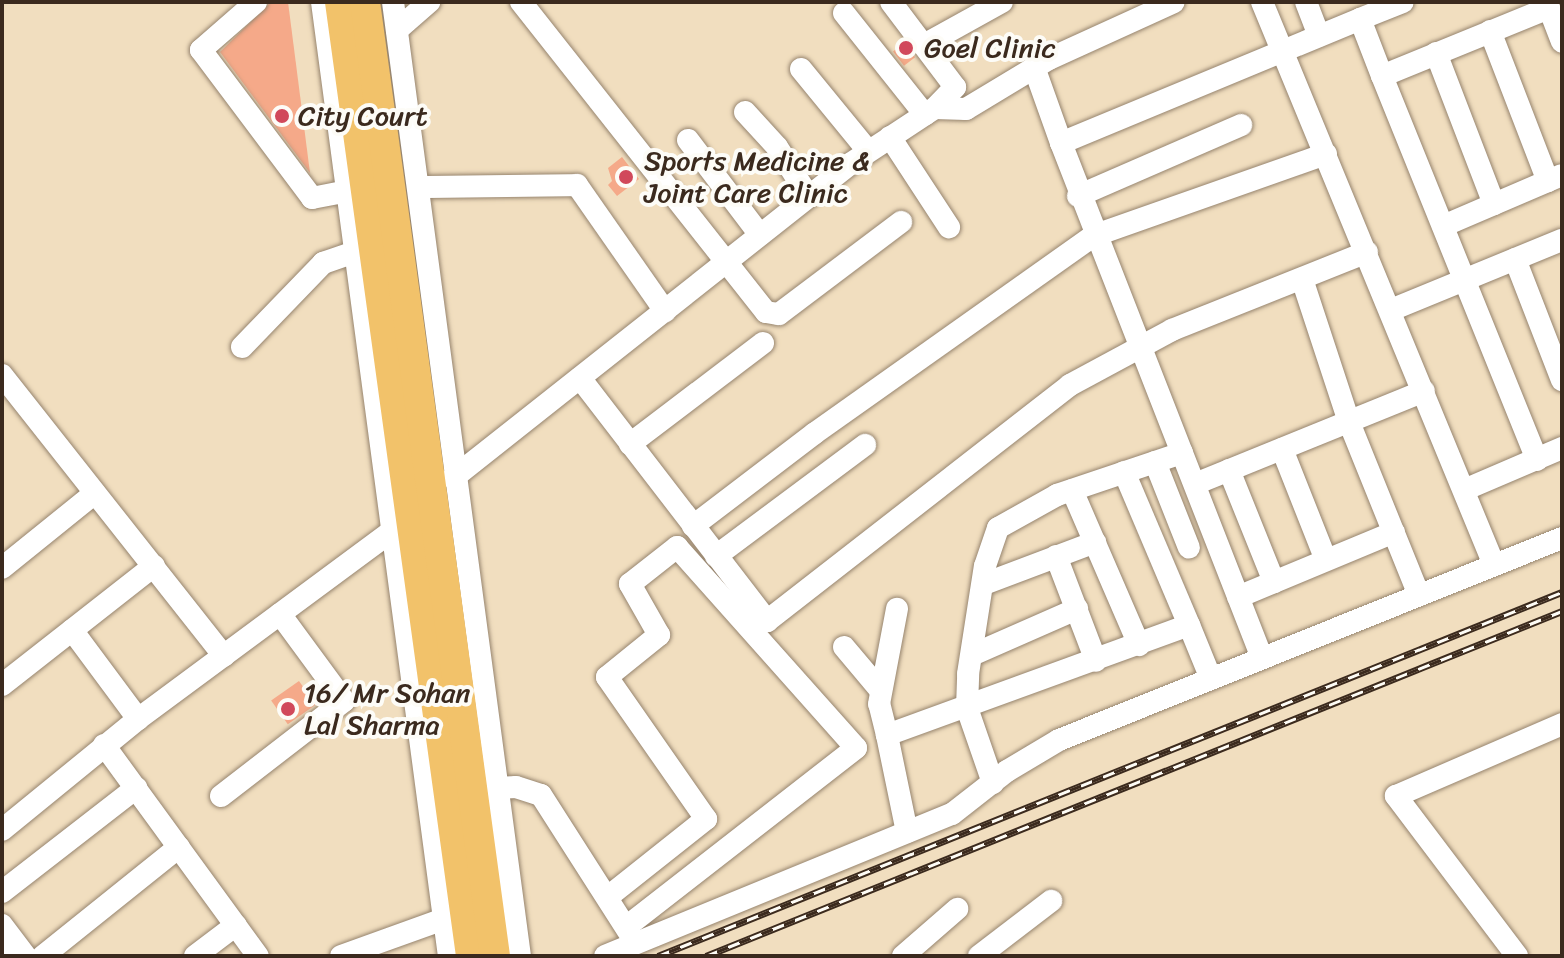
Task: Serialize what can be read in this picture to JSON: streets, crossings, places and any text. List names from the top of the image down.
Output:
{
  "places": [
    "Goel Clinic",
    "City Court",
    "Sports Medicine & Joint Care Clinic",
    "16/ Mr Sohan Lal Sharma"
  ]
}
